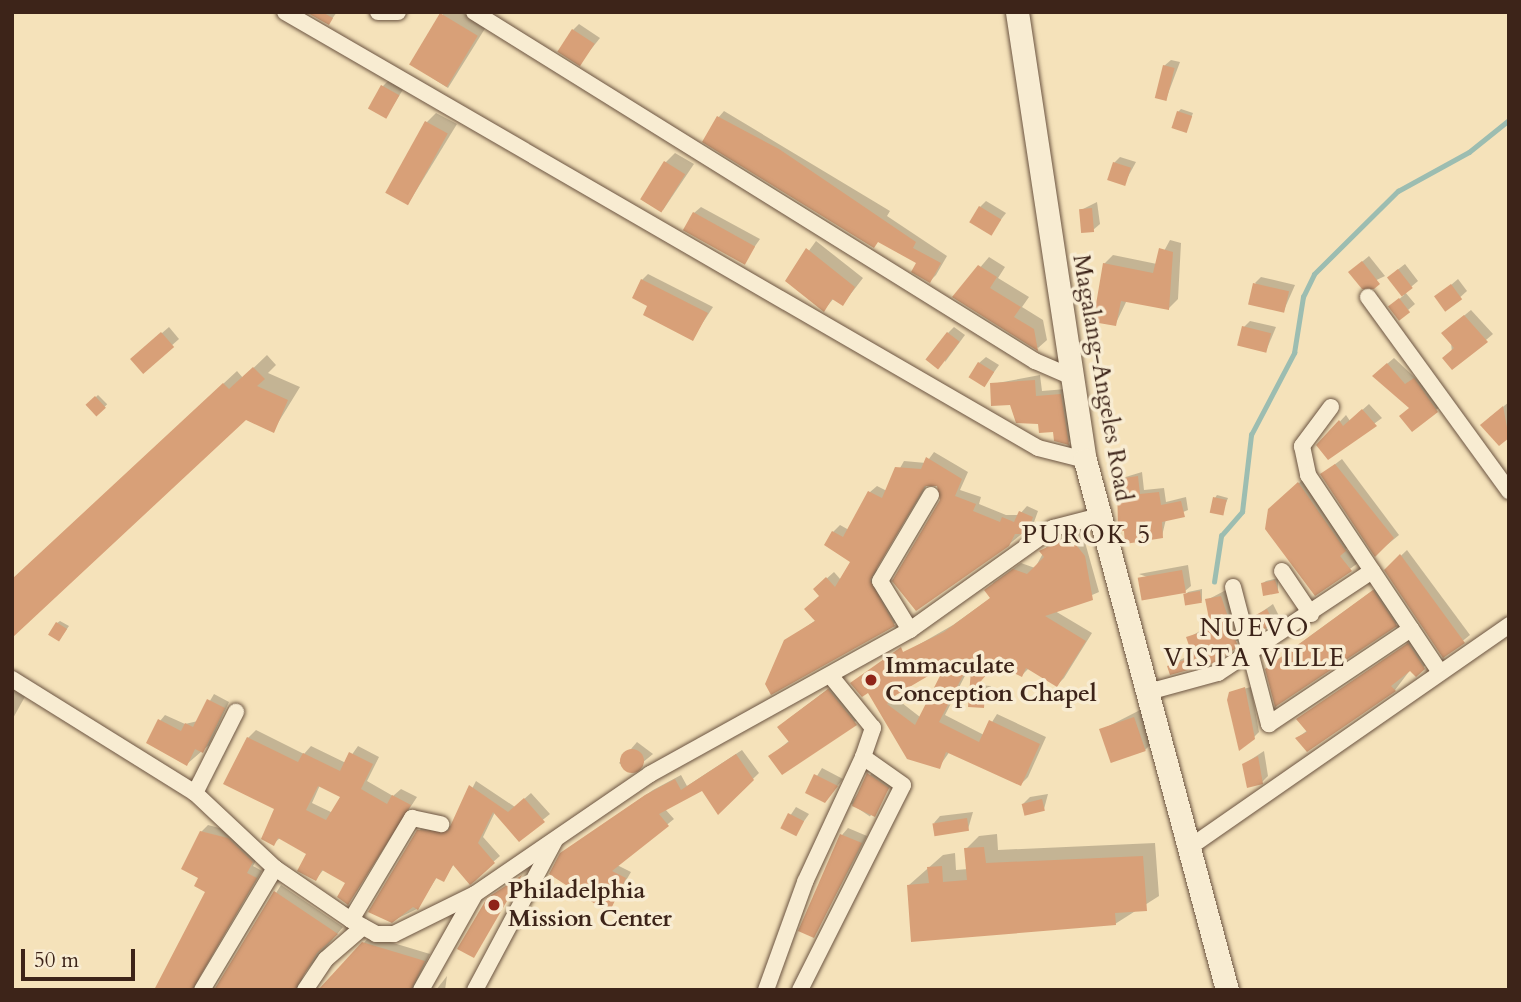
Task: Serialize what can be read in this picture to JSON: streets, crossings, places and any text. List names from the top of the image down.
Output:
{
  "streets": {
    "main road": ["Magalang-Angeles Road"]
  },
  "districts": ["PUROK 5", "NUEVO VISTA VILLE"],
  "places": ["Immaculate Conception Chapel", "Philadelphia Mission Center"],
  "scale_bar": "50 m"
}
